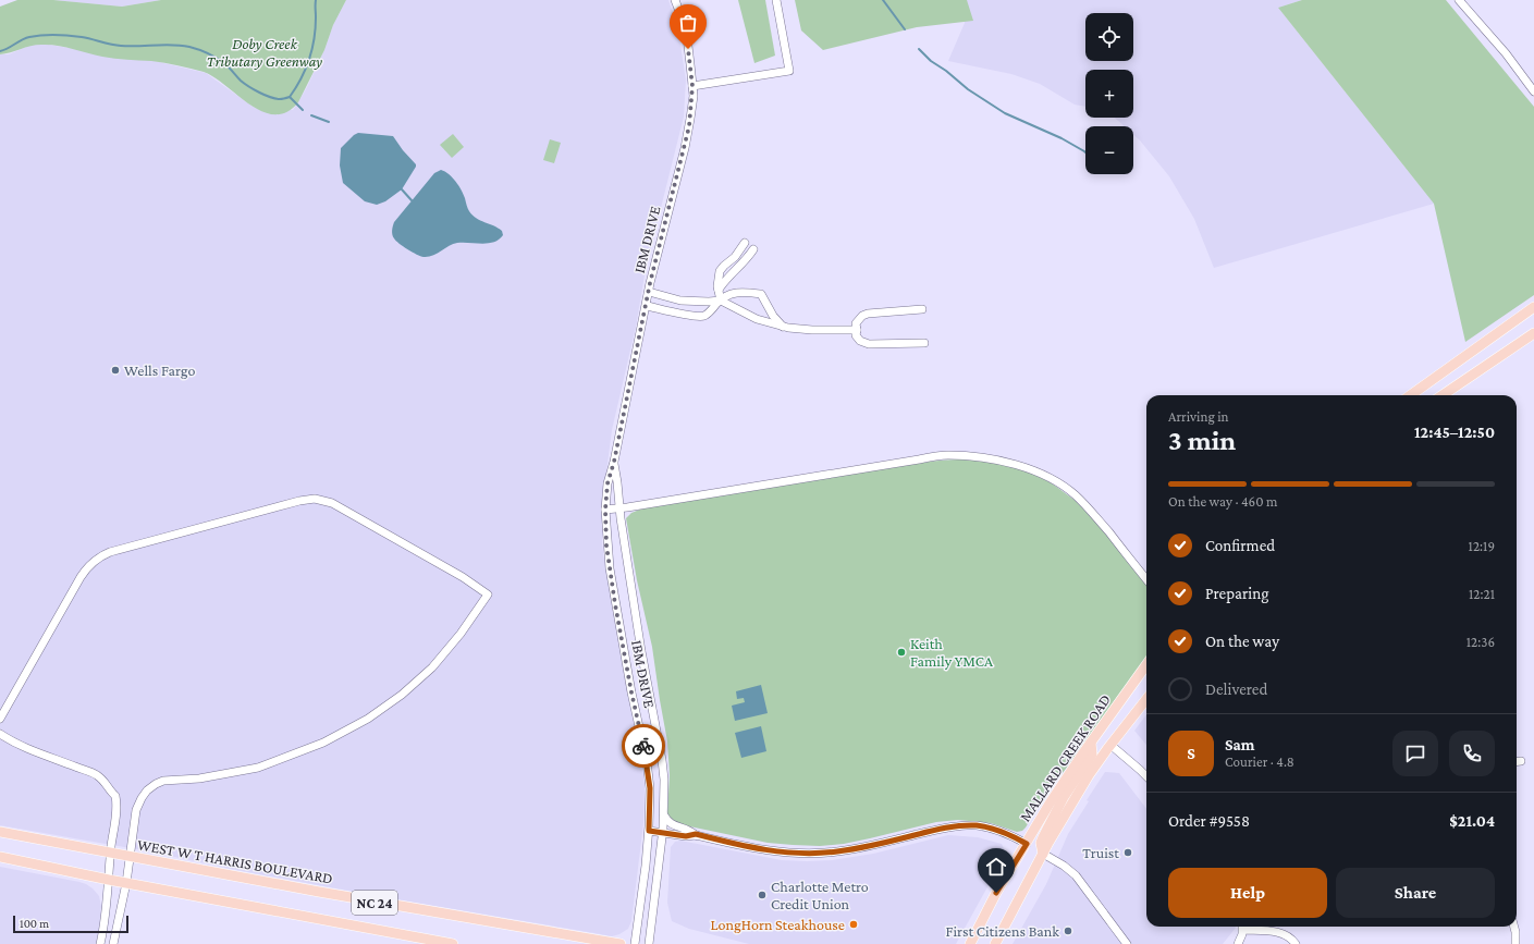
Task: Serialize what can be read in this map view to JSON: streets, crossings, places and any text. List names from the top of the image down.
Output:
{
  "streets": {
    "main road": ["MALLARD CREEK ROAD", "WEST W T HARRIS BOULEVARD", "NC 24"],
    "street": ["IBM DRIVE"]
  },
  "parks": ["Doby Creek Tributary Greenway"],
  "places": [
    "Wells Fargo",
    "Keith Family YMCA",
    "Truist",
    "Charlotte Metro Credit Union",
    "LongHorn Steakhouse",
    "First Citizens Bank"
  ],
  "scale_bar": "100 m",
  "page": {
    "map_buttons": ["+", "−"],
    "heading": ["3 min", "Arriving in", "12:45–12:50"],
    "panel": [
      "Sam",
      "Courier · 4.8",
      "Order #9558",
      "$21.04"
    ],
    "bar": "On the way · 460 m",
    "list": [
      ["Confirmed", "12:19"],
      ["Preparing", "12:21"],
      ["On the way", "12:36"],
      "Delivered"
    ],
    "round": "S",
    "buttons": ["Help", "Share"],
    "scale": "100 m"
  }
}
